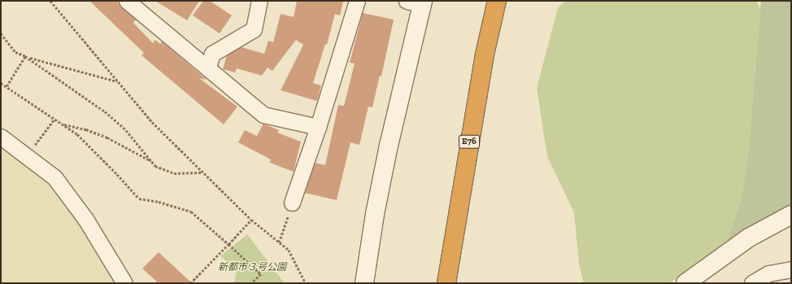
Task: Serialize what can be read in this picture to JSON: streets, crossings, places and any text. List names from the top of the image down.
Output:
{
  "streets": {
    "highway": ["E76"]
  },
  "parks": ["新都市３号公園"]
}
